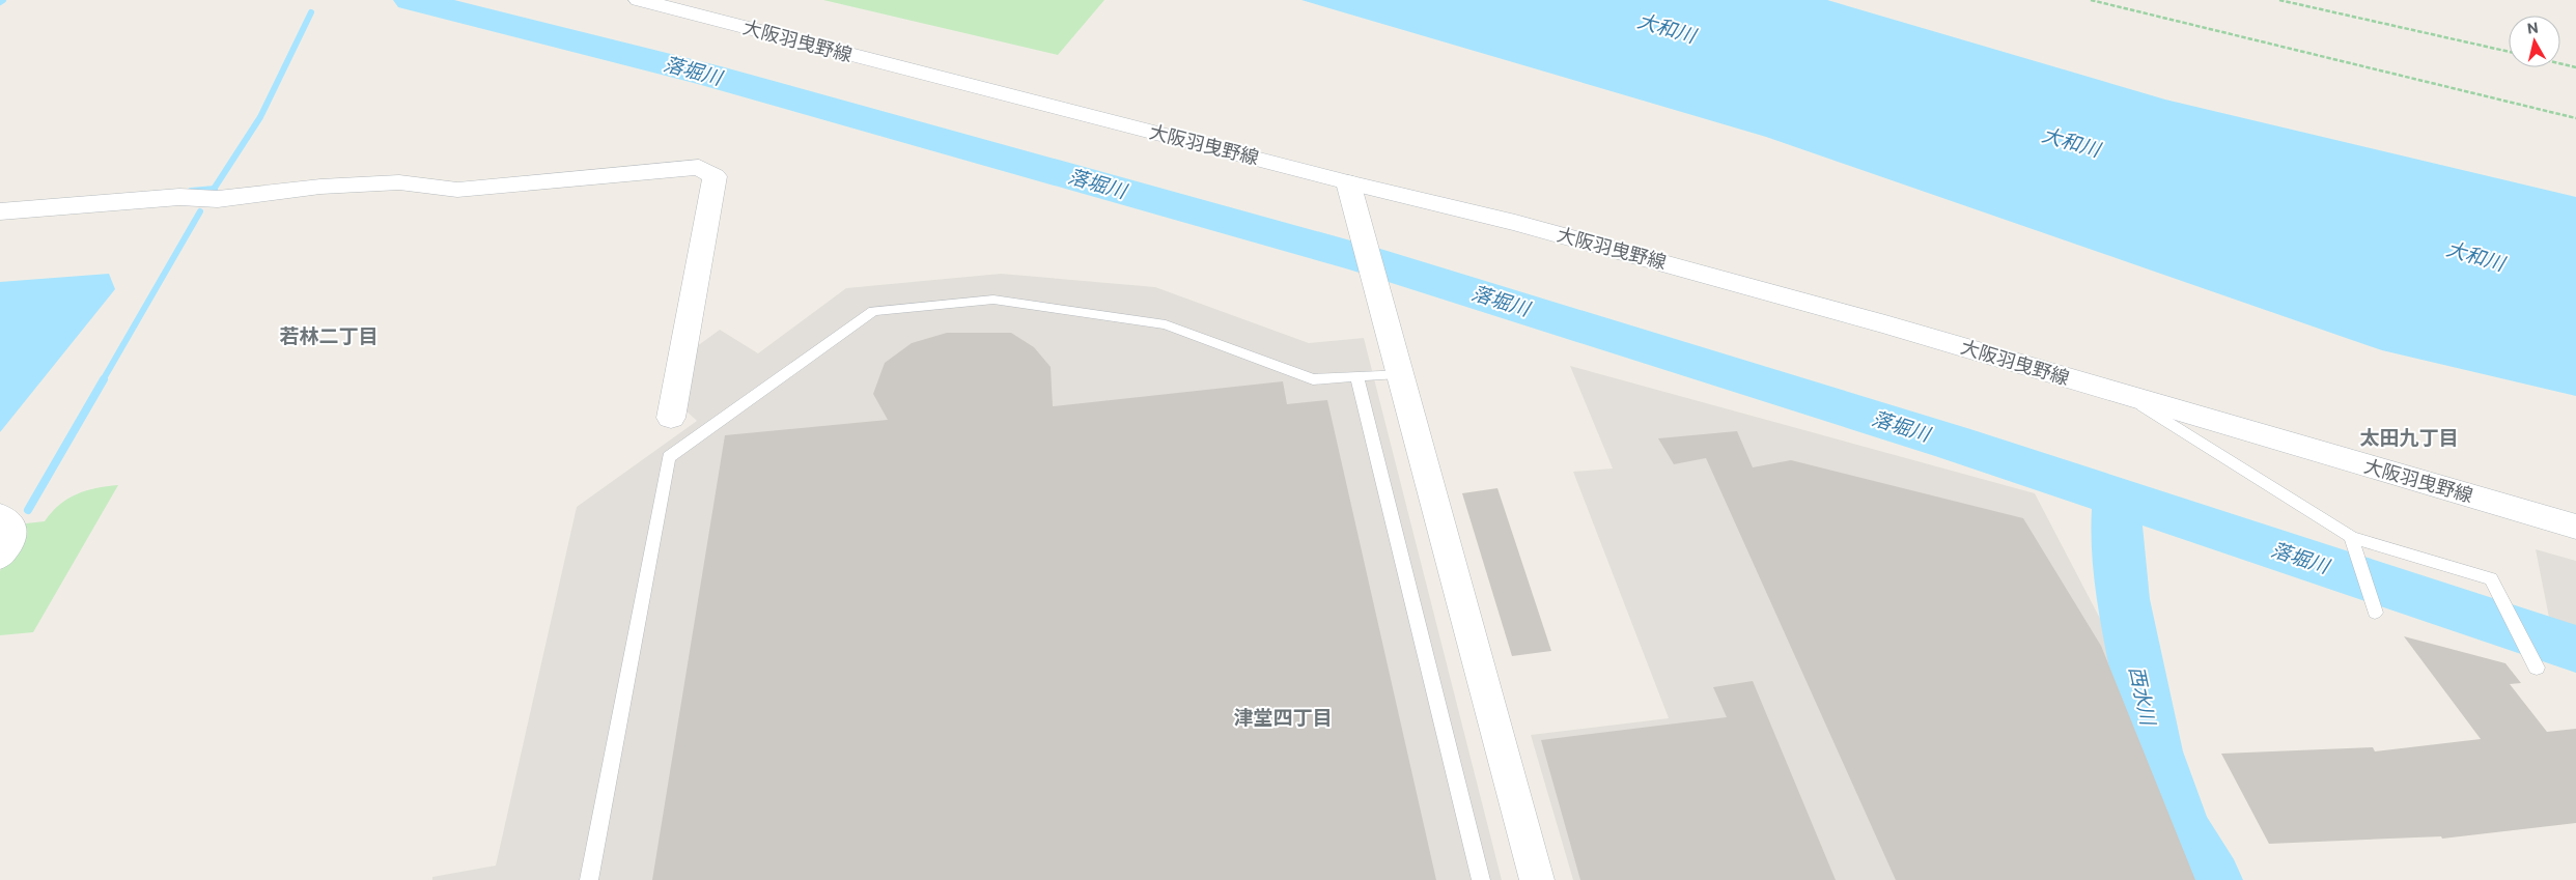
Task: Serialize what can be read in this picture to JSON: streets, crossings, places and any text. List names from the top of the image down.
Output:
{
  "streets": {
    "main road": ["大阪羽曳野線"]
  },
  "districts": ["若林二丁目", "太田九丁目", "津堂四丁目"],
  "water": ["大和川", "落堀川", "西水川"],
  "north": "top"
}
